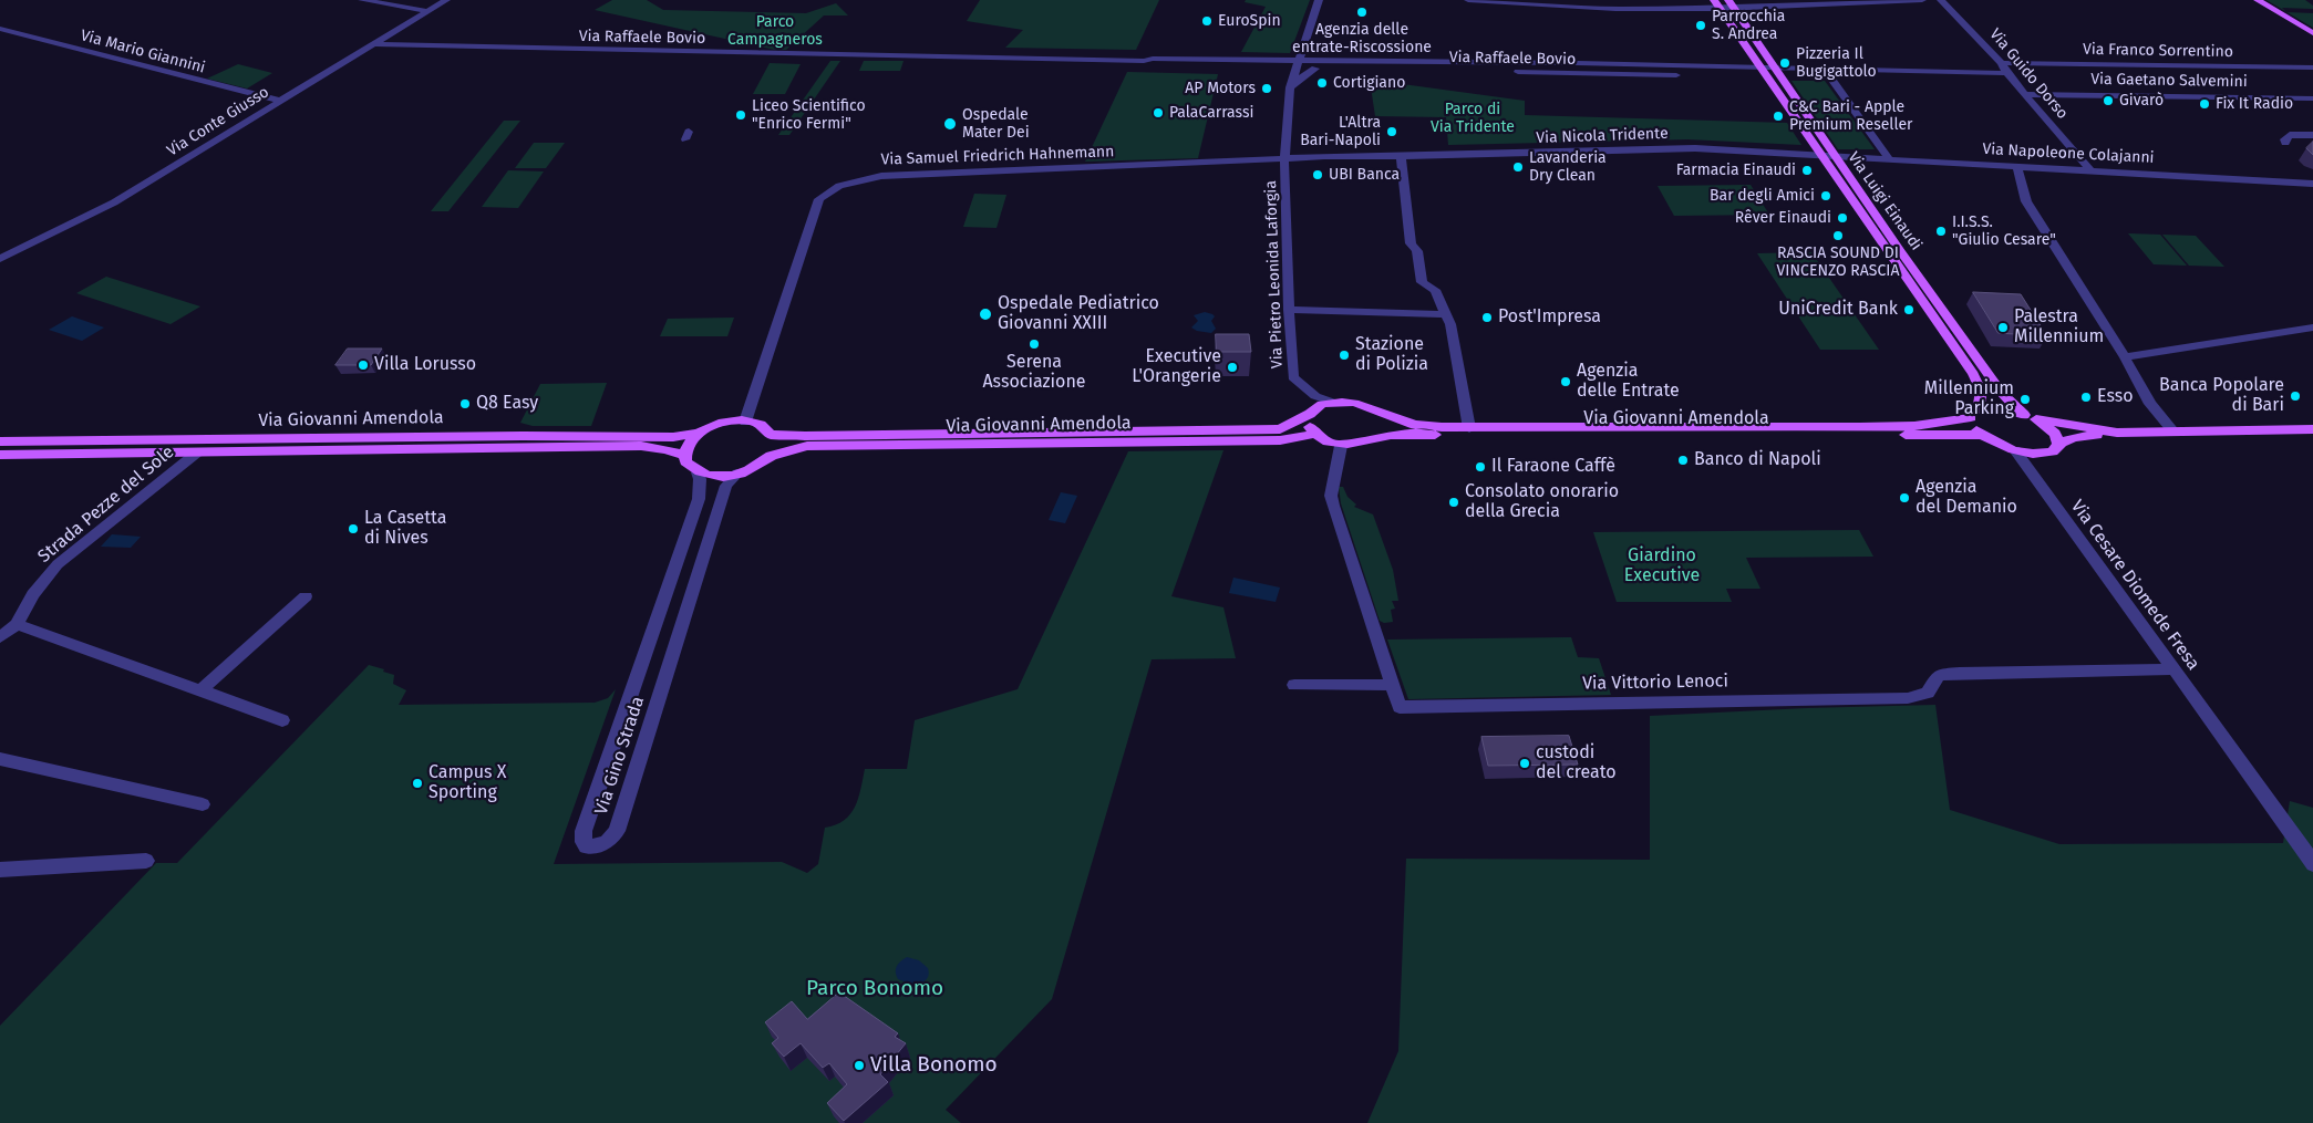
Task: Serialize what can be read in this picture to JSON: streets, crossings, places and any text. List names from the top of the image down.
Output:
{
  "streets": {
    "main road": ["Via Luigi Einaudi", "Via Giovanni Amendola"],
    "street": [
      "Via Raffaele Bovio",
      "Via Franco Sorrentino",
      "Via Mario Giannini",
      "Via Guido Dorso",
      "Via Gaetano Salvemini",
      "Via Conte Giusso",
      "Via Nicola Tridente",
      "Via Napoleone Colajanni",
      "Via Samuel Friedrich Hahnemann",
      "Via Pietro Leonida Laforgia",
      "Strada Pezze del Sole",
      "Via Cesare Diomede Fresa",
      "Via Vittorio Lenoci",
      "Via Gino Strada"
    ]
  },
  "crossings": [
    ["Via Raffaele Bovio", "Via Conte Giusso"],
    ["Via Raffaele Bovio", "Via Luigi Einaudi"],
    ["Via Raffaele Bovio", "Via Pietro Leonida Laforgia"],
    ["Via Franco Sorrentino", "Via Guido Dorso"],
    ["Via Mario Giannini", "Via Conte Giusso"],
    ["Via Guido Dorso", "Via Gaetano Salvemini"],
    ["Via Guido Dorso", "Via Napoleone Colajanni"],
    ["Via Nicola Tridente", "Via Napoleone Colajanni"],
    ["Via Nicola Tridente", "Via Samuel Friedrich Hahnemann"],
    ["Via Nicola Tridente", "Via Luigi Einaudi"],
    ["Via Nicola Tridente", "Via Pietro Leonida Laforgia"],
    ["Via Napoleone Colajanni", "Via Luigi Einaudi"],
    ["Via Samuel Friedrich Hahnemann", "Via Pietro Leonida Laforgia"],
    ["Via Samuel Friedrich Hahnemann", "Via Giovanni Amendola"],
    ["Via Samuel Friedrich Hahnemann", "Via Gino Strada"],
    ["Via Luigi Einaudi", "Via Giovanni Amendola"],
    ["Via Pietro Leonida Laforgia", "Via Giovanni Amendola"],
    ["Via Pietro Leonida Laforgia", "Via Vittorio Lenoci"],
    ["Via Giovanni Amendola", "Strada Pezze del Sole"],
    ["Via Giovanni Amendola", "Via Cesare Diomede Fresa"],
    ["Via Giovanni Amendola", "Via Vittorio Lenoci"],
    ["Via Giovanni Amendola", "Via Gino Strada"],
    ["Via Cesare Diomede Fresa", "Via Vittorio Lenoci"]
  ],
  "parks": [
    "Parco Campagneros",
    "Parco di Via Tridente",
    "Giardino Executive",
    "Parco Bonomo"
  ],
  "places": [
    "Agenzia delle entrate-Riscossione",
    "EuroSpin",
    "Parrocchia S. Andrea",
    "Pizzeria Il Bugigattolo",
    "Cortigiano",
    "AP Motors",
    "Givarò",
    "Fix It Radio",
    "PalaCarrassi",
    "Liceo Scientifico \"Enrico Fermi\"",
    "C&C Bari - Apple Premium Reseller",
    "Ospedale Mater Dei",
    "L'Altra Bari-Napoli",
    "Lavanderia Dry Clean",
    "Farmacia Einaudi",
    "UBI Banca",
    "Bar degli Amici",
    "Rêver Einaudi",
    "I.I.S.S. \"Giulio Cesare\"",
    "RASCIA SOUND DI VINCENZO RASCIA",
    "UniCredit Bank",
    "Ospedale Pediatrico Giovanni XXIII",
    "Post'Impresa",
    "Palestra Millennium",
    "Serena Associazione",
    "Stazione di Polizia",
    "Villa Lorusso",
    "Executive L'Orangerie",
    "Agenzia delle Entrate",
    "Banca Popolare di Bari",
    "Esso",
    "Millennium Parking",
    "Q8 Easy",
    "Banco di Napoli",
    "Il Faraone Caffè",
    "Agenzia del Demanio",
    "Consolato onorario della Grecia",
    "La Casetta di Nives",
    "custodi del creato",
    "Campus X Sporting",
    "Villa Bonomo"
  ]
}
